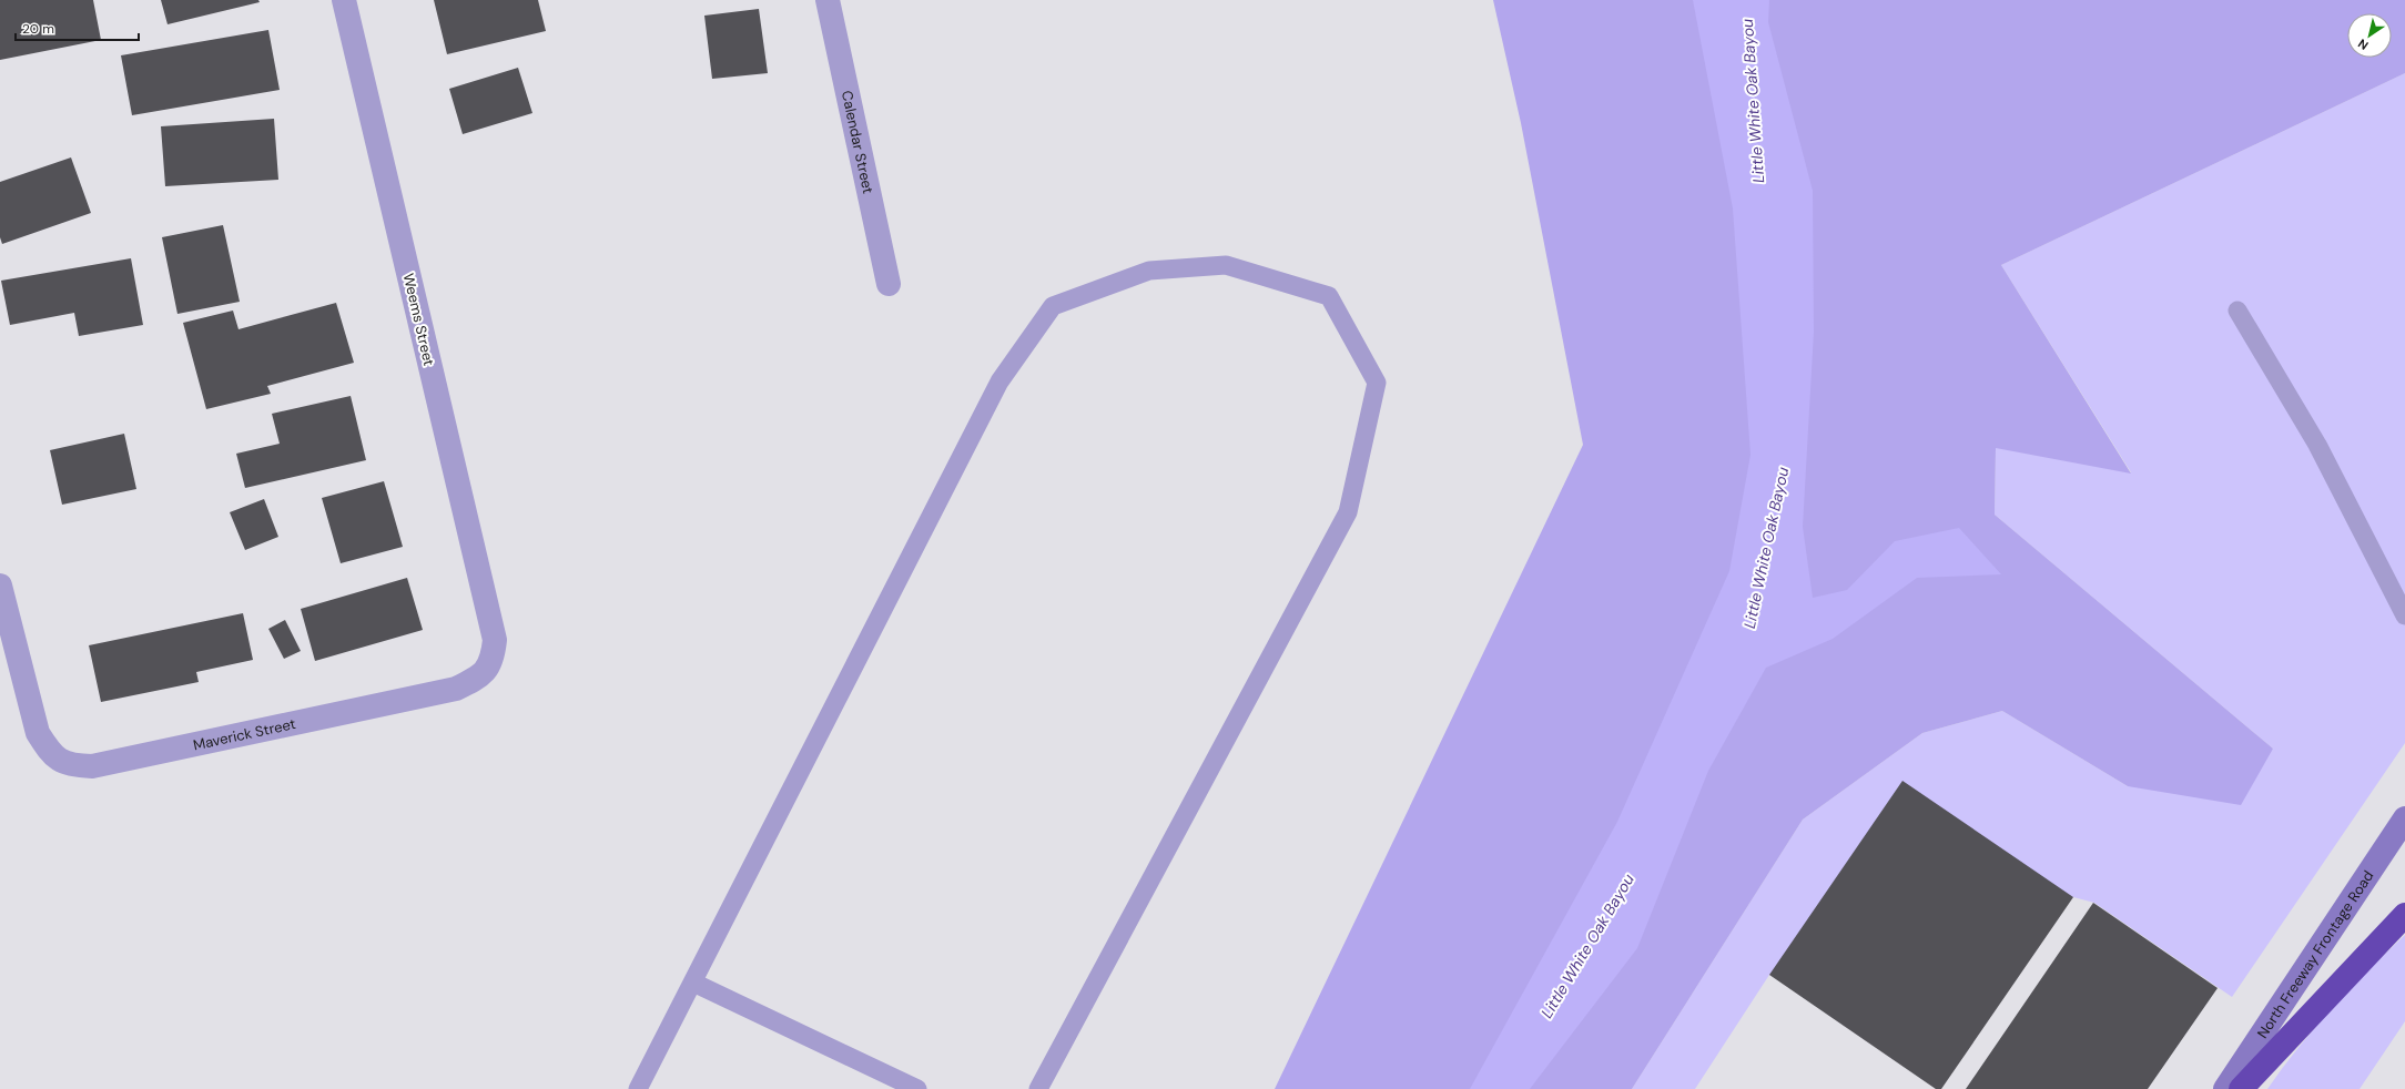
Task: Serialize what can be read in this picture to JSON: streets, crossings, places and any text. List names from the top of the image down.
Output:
{
  "streets": {
    "main road": ["North Freeway Frontage Road"],
    "street": ["Calendar Street", "Weems Street", "Maverick Street"]
  },
  "crossings": [
    ["Weems Street", "Maverick Street"]
  ],
  "water": ["Little White Oak Bayou"],
  "scale_bar": "20 m",
  "north": "bottom left"
}
